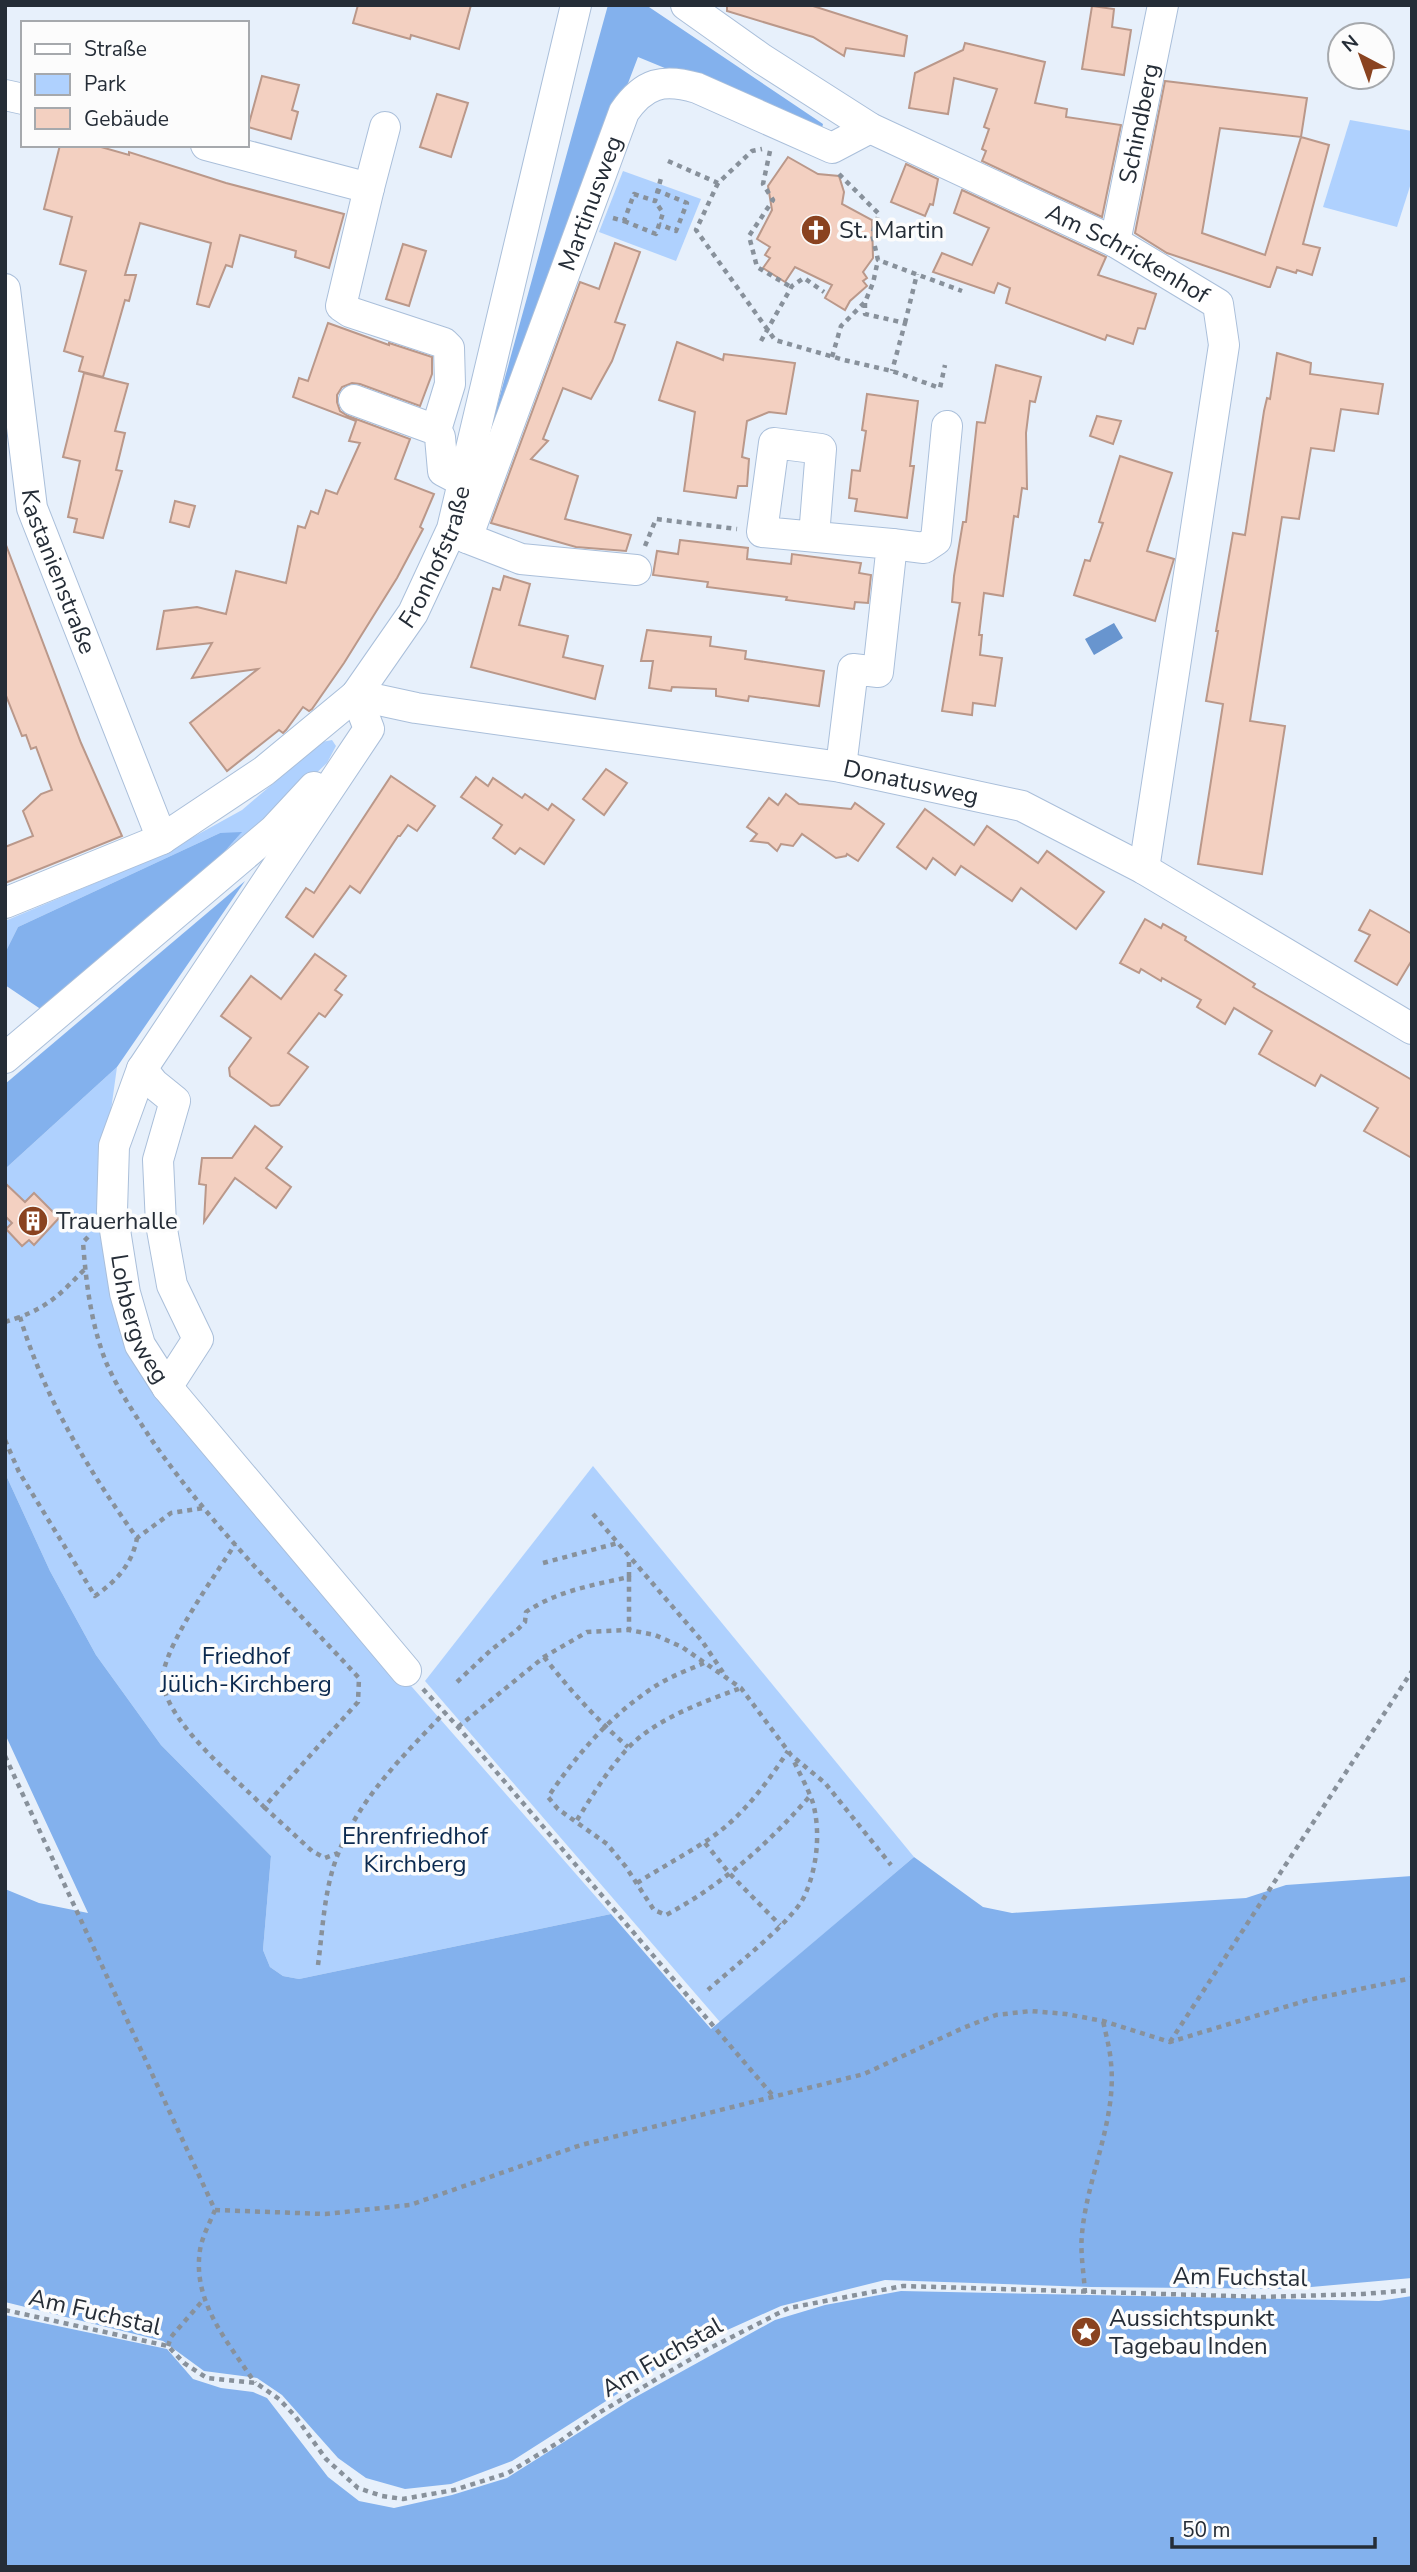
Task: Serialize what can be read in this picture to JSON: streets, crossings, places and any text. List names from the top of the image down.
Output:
{
  "streets": {
    "street": [
      "Schindberg",
      "Martinusweg",
      "Am Schrickenhof",
      "Fronhofstraße",
      "Kastanienstraße",
      "Donatusweg",
      "Lohbergweg"
    ],
    "path": ["Am Fuchstal"]
  },
  "crossings": [
    ["Schindberg", "Am Schrickenhof"],
    ["Martinusweg", "Am Schrickenhof"],
    ["Martinusweg", "Fronhofstraße"],
    ["Am Schrickenhof", "Donatusweg"],
    ["Fronhofstraße", "Kastanienstraße"],
    ["Fronhofstraße", "Donatusweg"],
    ["Fronhofstraße", "Lohbergweg"],
    ["Donatusweg", "Lohbergweg"]
  ],
  "parks": ["Friedhof Jülich-Kirchberg", "Ehrenfriedhof Kirchberg"],
  "places": {
    "church": ["St. Martin"],
    "building": ["Trauerhalle"],
    "place": ["Aussichtspunkt Tagebau Inden"]
  },
  "legend": ["Straße", "Park", "Gebäude"],
  "scale_bar": "50 m",
  "north": "top left"
}
